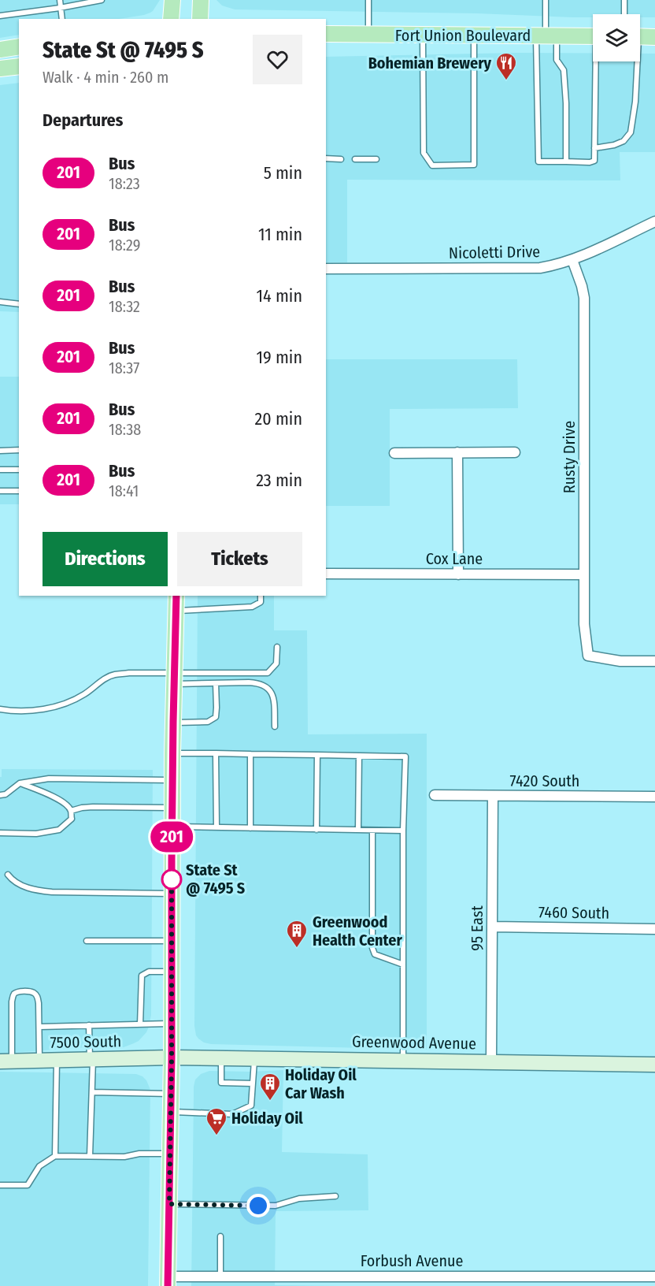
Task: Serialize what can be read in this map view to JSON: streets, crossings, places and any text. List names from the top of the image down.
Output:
{
  "streets": {
    "main road": ["Fort Union Boulevard"],
    "street": [
      "Nicoletti Drive",
      "Rusty Drive",
      "Cox Lane",
      "7420 South",
      "7460 South",
      "95 East",
      "7500 South",
      "Greenwood Avenue",
      "Forbush Avenue"
    ]
  },
  "crossings": [
    ["Nicoletti Drive", "Rusty Drive"],
    ["Rusty Drive", "Cox Lane"],
    ["7420 South", "95 East"],
    ["7460 South", "95 East"],
    ["95 East", "Greenwood Avenue"],
    ["7500 South", "Greenwood Avenue"]
  ],
  "places": {
    "restaurant": ["Bohemian Brewery"],
    "other": ["State St @ 7495 S"],
    "building": ["Greenwood Health Center", "Holiday Oil Car Wash"],
    "supermarket": ["Holiday Oil"]
  },
  "lines": ["bus line 201"],
  "page": {
    "on_map": "201",
    "heading": [
      ["State St @ 7495 S", "Walk · 4 min · 260 m"],
      "Departures"
    ],
    "list": [
      {
        "mark": "201",
        "name": "Bus",
        "note": "18:23",
        "value": "5 min"
      },
      {
        "mark": "201",
        "name": "Bus",
        "note": "18:29",
        "value": "11 min"
      },
      {
        "mark": "201",
        "name": "Bus",
        "note": "18:32",
        "value": "14 min"
      },
      {
        "mark": "201",
        "name": "Bus",
        "note": "18:37",
        "value": "19 min"
      },
      {
        "mark": "201",
        "name": "Bus",
        "note": "18:38",
        "value": "20 min"
      },
      {
        "mark": "201",
        "name": "Bus",
        "note": "18:41",
        "value": "23 min"
      }
    ],
    "buttons": ["Directions", "Tickets"]
  }
}
